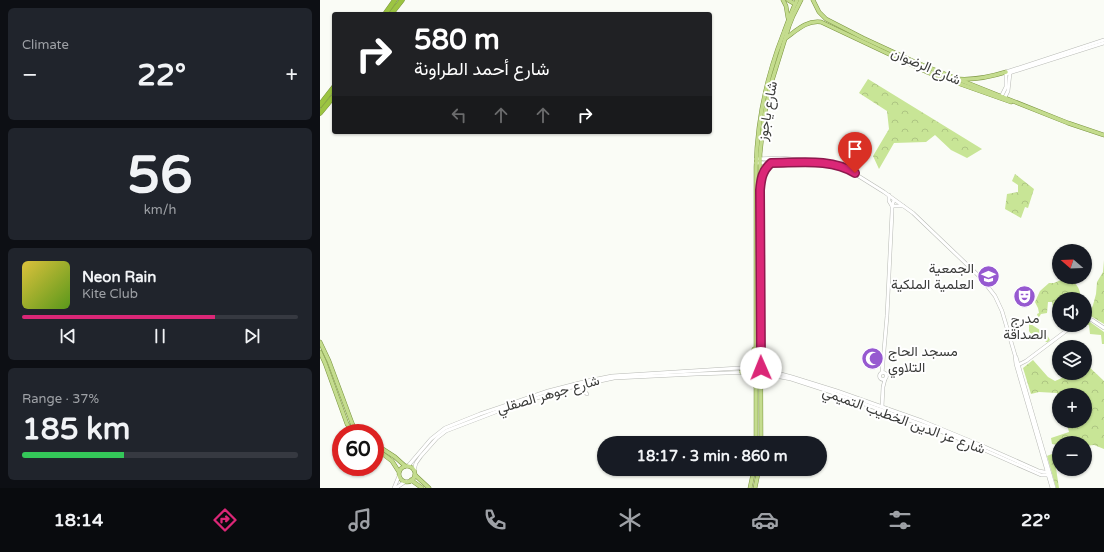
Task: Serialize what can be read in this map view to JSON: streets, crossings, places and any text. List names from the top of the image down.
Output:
{
  "streets": {
    "main road": ["شارع الرضوان", "شارع ياجوز"],
    "street": ["شارع جوهر الصقلي", "شارع عز الدين الخطيب التميمي"]
  },
  "crossings": [
    ["شارع ياجوز", "شارع جوهر الصقلي"],
    ["شارع ياجوز", "شارع عز الدين الخطيب التميمي"],
    ["شارع جوهر الصقلي", "شارع عز الدين الخطيب التميمي"]
  ],
  "places": {
    "school or university": ["الجمعية العلمية الملكية"],
    "theatre": ["مدرج الصداقة"],
    "mosque": ["مسجد الحاج التلاوي"]
  },
  "north": "left",
  "page": {
    "tile": [
      "Climate",
      ["56", "km/h"],
      ["Range · 37%", "185 km"]
    ],
    "turn": ["580 m", "شارع أحمد الطراونة"],
    "heat": ["−", "22°", "+"],
    "map_buttons": ["+", "−"],
    "song": ["Neon Rain", "Kite Club"],
    "limit": "60",
    "trip": "18:17 · 3 min · 860 m",
    "tabs": ["18:14", "22°"]
  }
}
